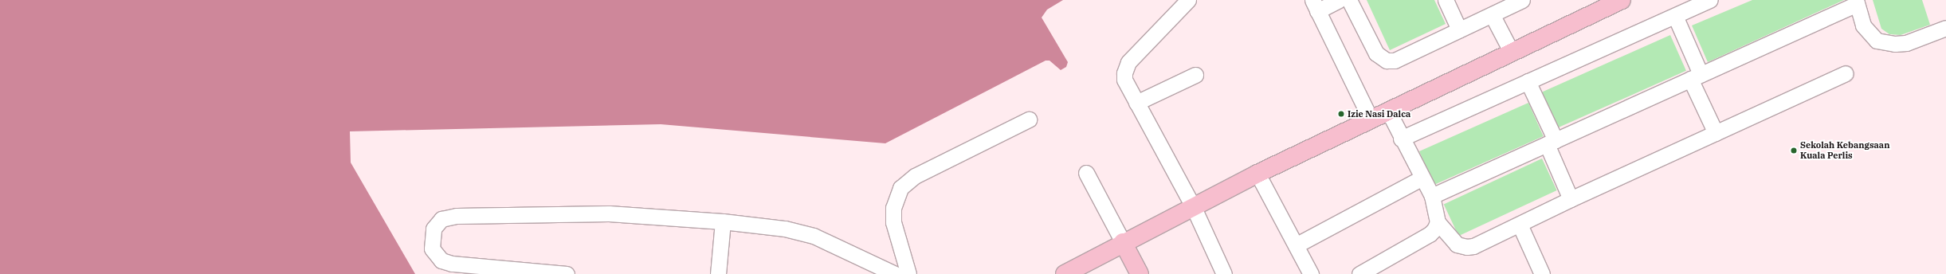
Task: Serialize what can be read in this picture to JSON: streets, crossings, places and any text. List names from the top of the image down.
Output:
{
  "places": ["Izie Nasi Dalca", "Sekolah Kebangsaan Kuala Perlis"]
}
